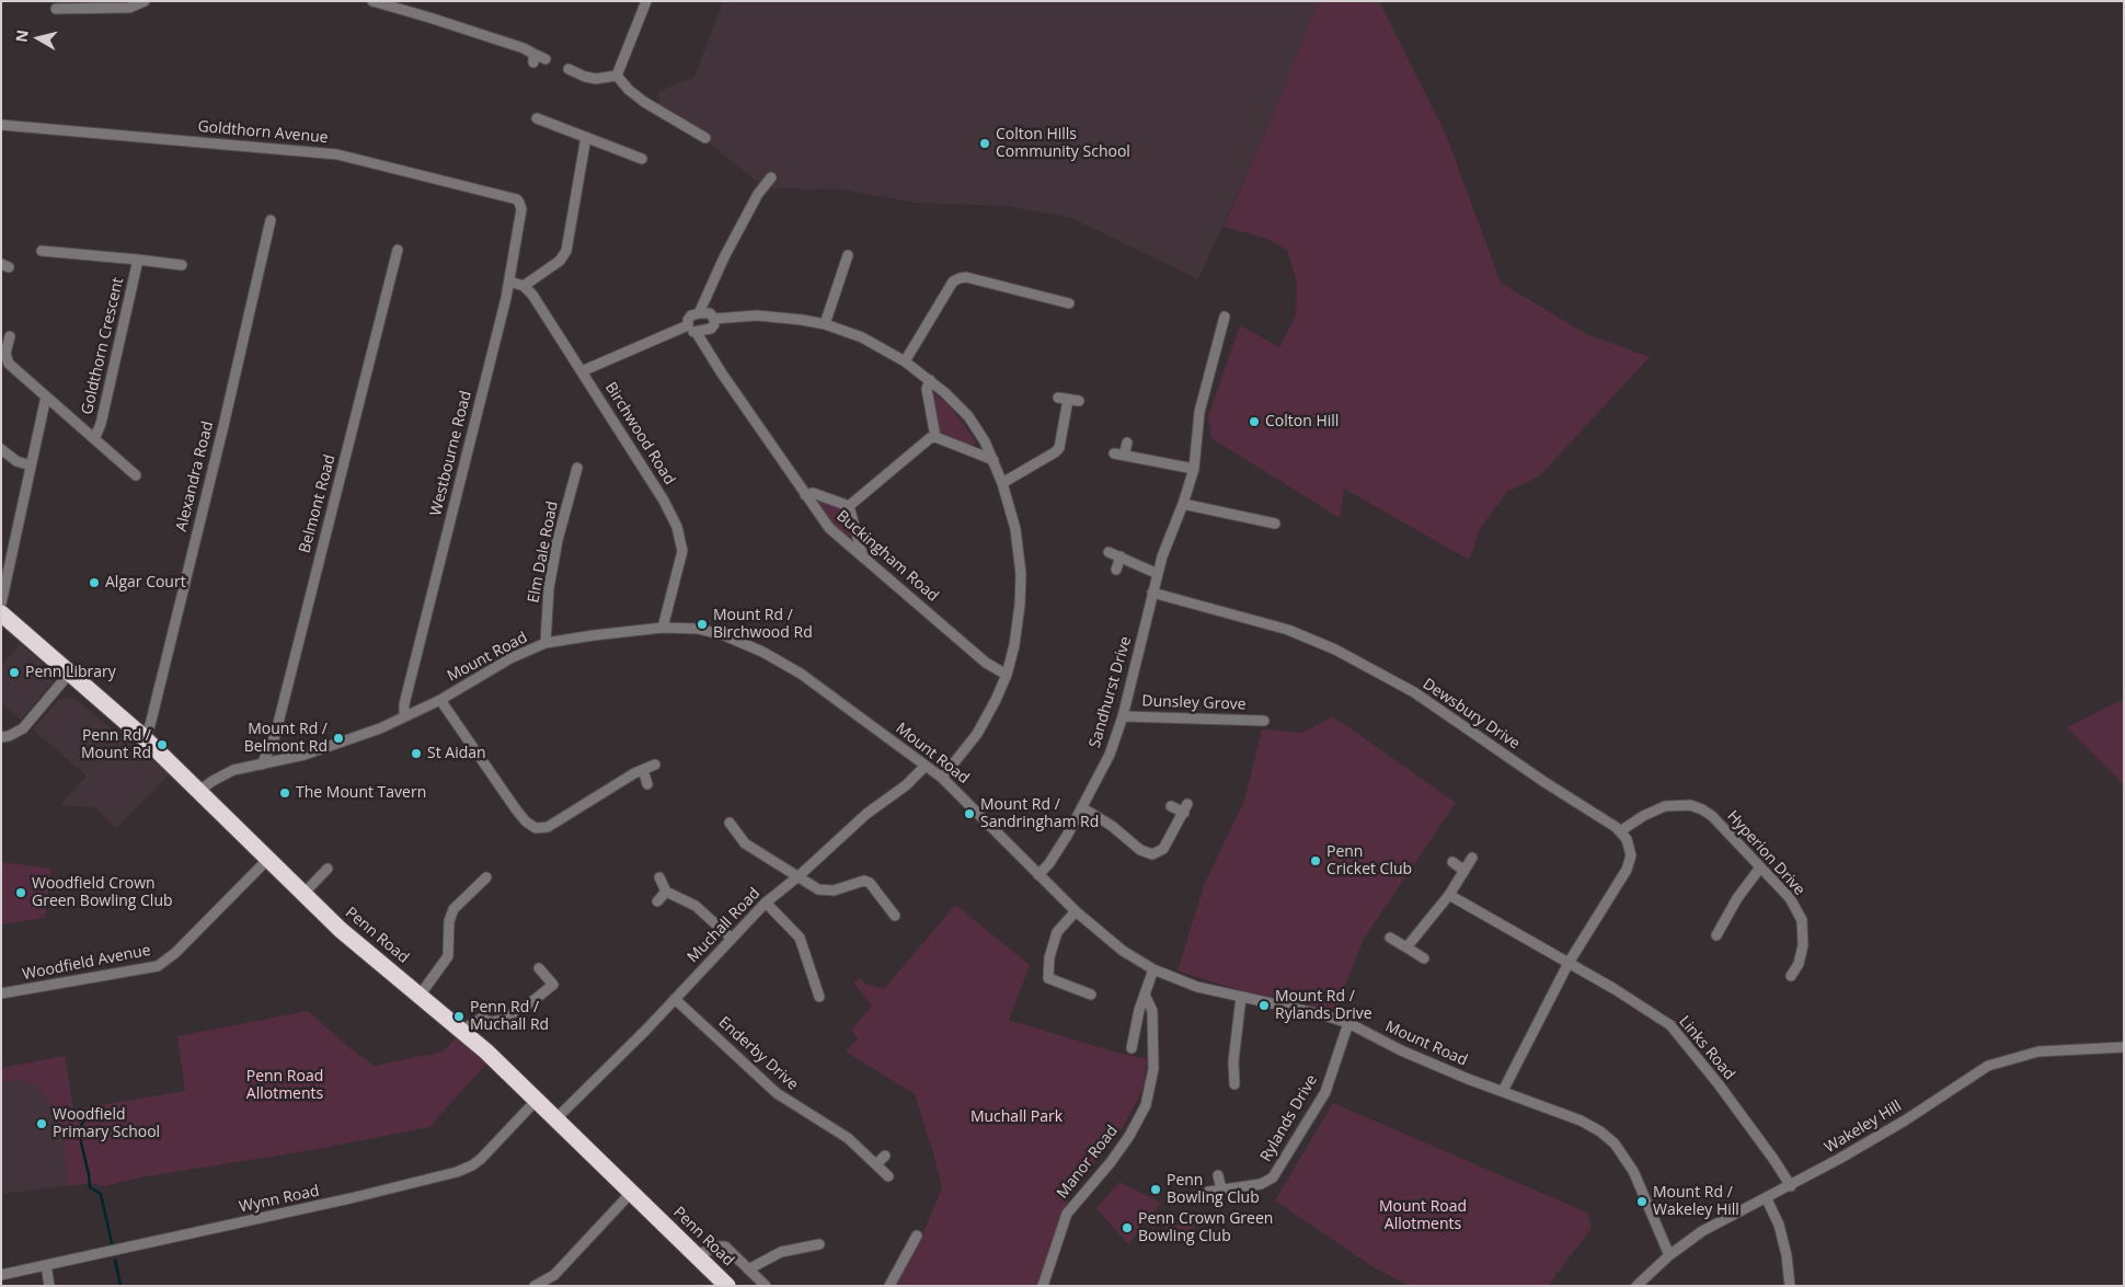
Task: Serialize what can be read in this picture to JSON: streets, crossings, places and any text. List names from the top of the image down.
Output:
{
  "streets": {
    "highway": ["Penn Road"],
    "street": [
      "Goldthorn Avenue",
      "Goldthorn Crescent",
      "Birchwood Road",
      "Westbourne Road",
      "Alexandra Road",
      "Belmont Road",
      "Elm Dale Road",
      "Buckingham Road",
      "Mount Road",
      "Sandhurst Drive",
      "Dunsley Grove",
      "Dewsbury Drive",
      "Hyperion Drive",
      "Muchall Road",
      "Woodfield Avenue",
      "Links Road",
      "Enderby Drive",
      "Rylands Drive",
      "Wakeley Hill",
      "Manor Road",
      "Wynn Road"
    ]
  },
  "crossings": [
    ["Goldthorn Avenue", "Westbourne Road"],
    ["Birchwood Road", "Mount Road"],
    ["Westbourne Road", "Mount Road"],
    ["Alexandra Road", "Penn Road"],
    ["Belmont Road", "Mount Road"],
    ["Elm Dale Road", "Mount Road"],
    ["Mount Road", "Sandhurst Drive"],
    ["Mount Road", "Muchall Road"],
    ["Mount Road", "Penn Road"],
    ["Mount Road", "Rylands Drive"],
    ["Mount Road", "Wakeley Hill"],
    ["Sandhurst Drive", "Dunsley Grove"],
    ["Sandhurst Drive", "Dewsbury Drive"],
    ["Dewsbury Drive", "Hyperion Drive"],
    ["Muchall Road", "Penn Road"],
    ["Muchall Road", "Enderby Drive"],
    ["Penn Road", "Woodfield Avenue"],
    ["Penn Road", "Wynn Road"],
    ["Links Road", "Wakeley Hill"]
  ],
  "parks": ["Penn Road Allotments", "Muchall Park", "Mount Road Allotments"],
  "places": [
    "Colton Hills Community School",
    "Colton Hill",
    "Algar Court",
    "Mount Rd / Birchwood Rd",
    "Penn Library",
    "Mount Rd / Belmont Rd",
    "Penn Rd / Mount Rd",
    "St Aidan",
    "The Mount Tavern",
    "Mount Rd / Sandringham Rd",
    "Penn Cricket Club",
    "Woodfield Crown Green Bowling Club",
    "Mount Rd / Rylands Drive",
    "Penn Rd / Muchall Rd",
    "Woodfield Primary School",
    "Penn Bowling Club",
    "Mount Rd / Wakeley Hill",
    "Penn Crown Green Bowling Club"
  ],
  "north": "left"
}
